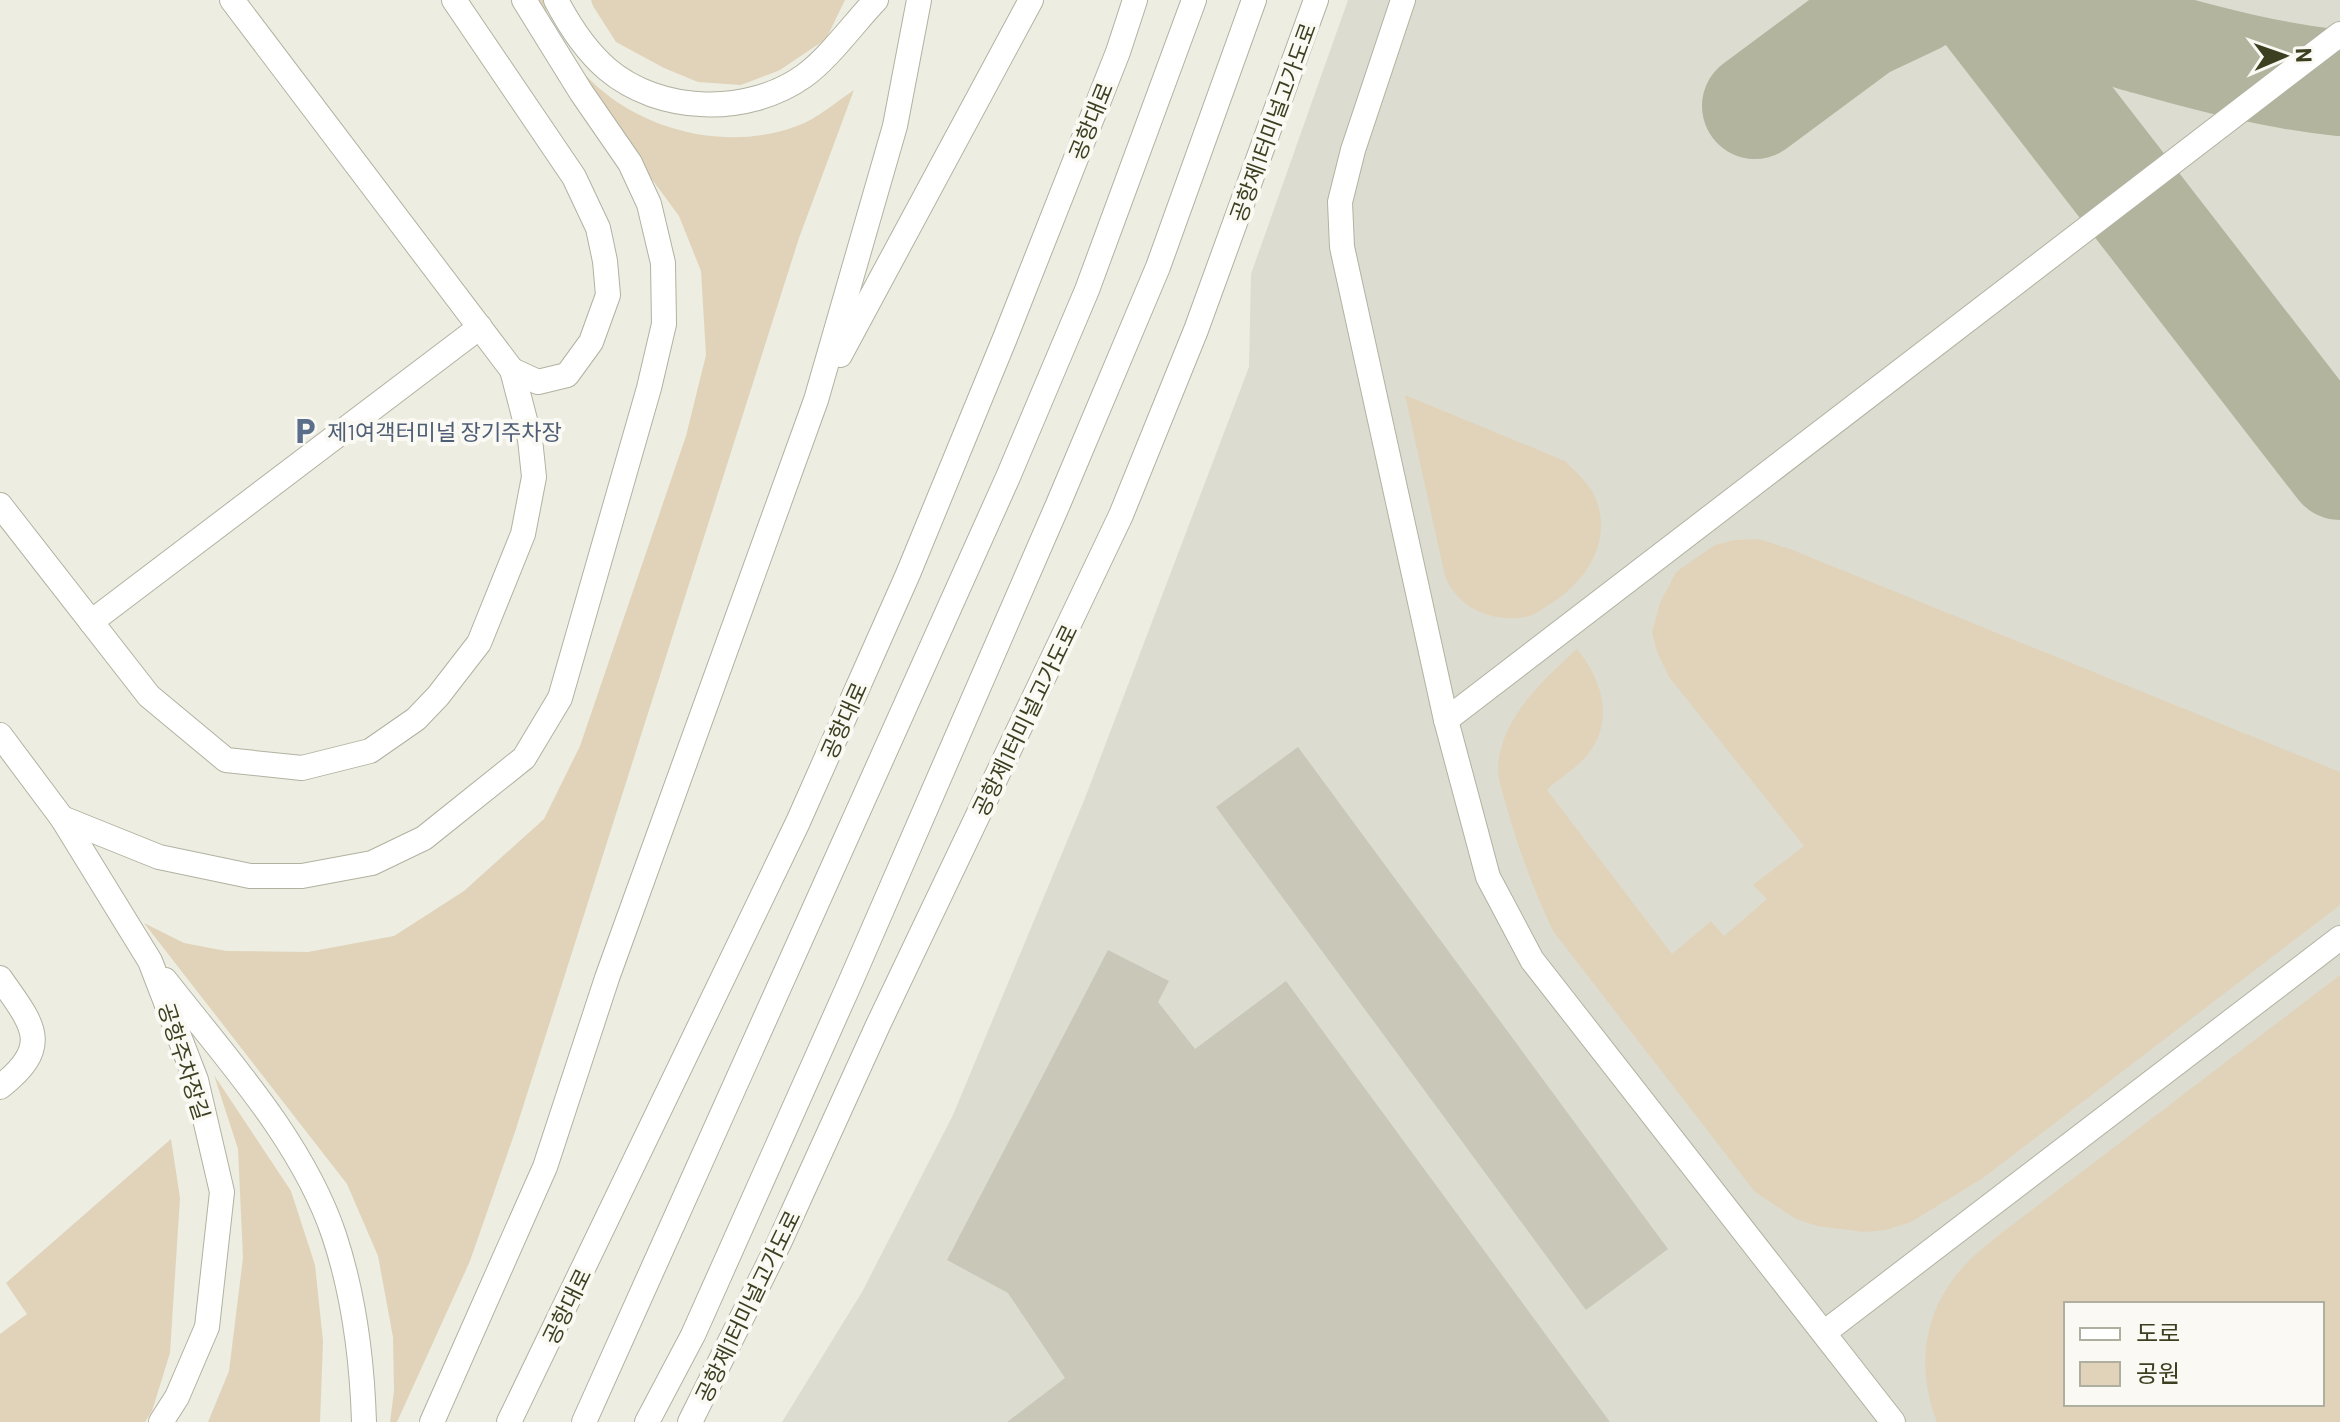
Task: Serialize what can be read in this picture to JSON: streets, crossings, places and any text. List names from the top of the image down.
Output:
{
  "streets": {
    "street": ["공항대로", "공항제1터미널고가도로", "공항주차장길"]
  },
  "places": {
    "parking": ["제1여객터미널 장기주차장"]
  },
  "legend": ["도로", "공원"],
  "north": "right"
}
